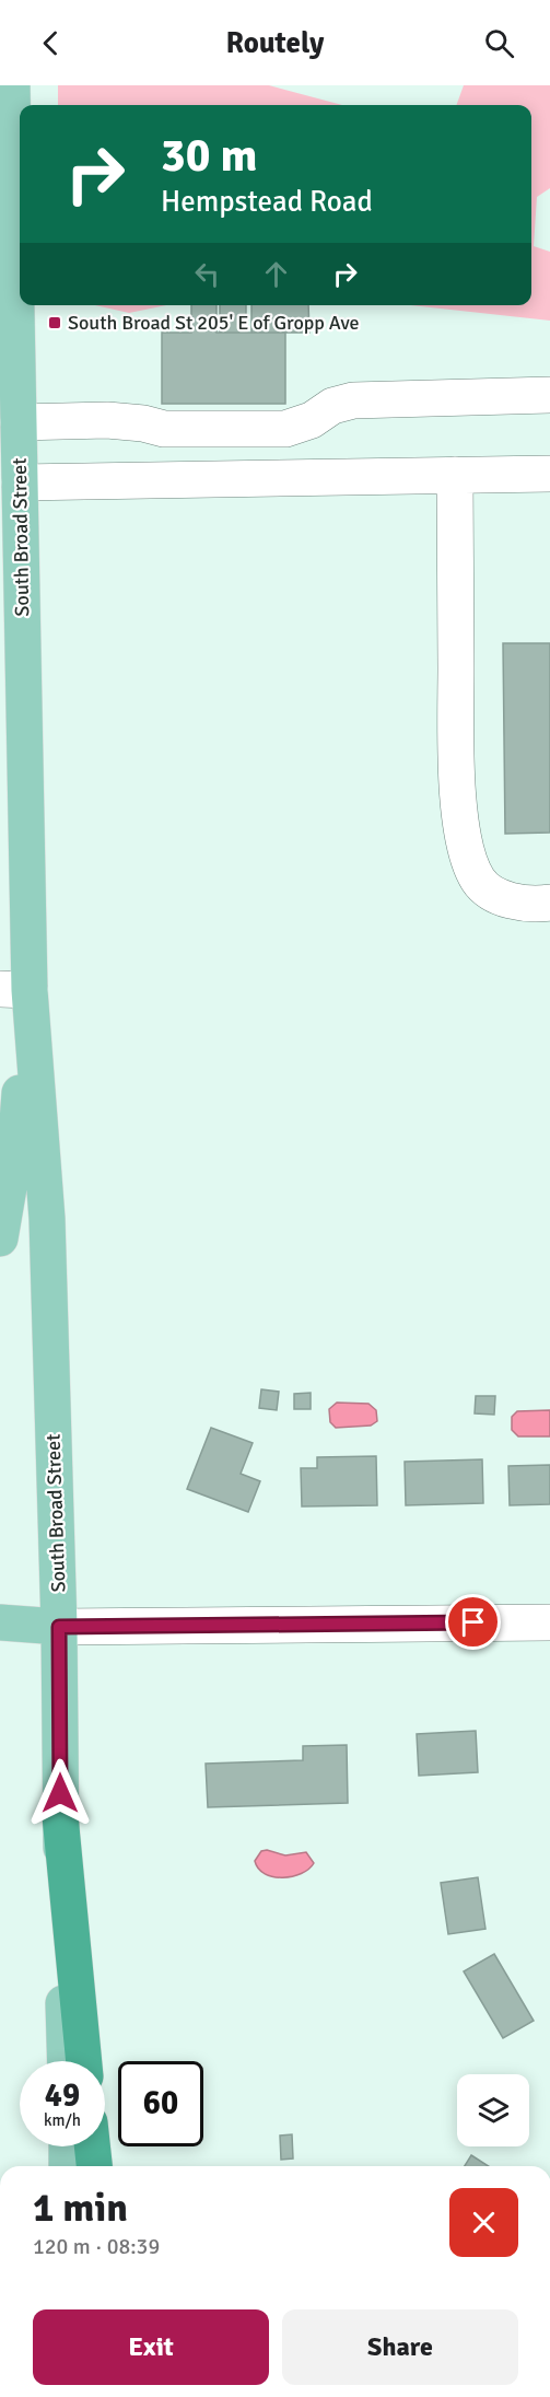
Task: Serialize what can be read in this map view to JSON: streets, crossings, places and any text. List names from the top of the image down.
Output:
{
  "streets": {
    "main road": ["South Broad Street"]
  },
  "places": {
    "transit": ["South Broad St 205' E of Gropp Ave"]
  },
  "page": {
    "header": "Routely",
    "turn": ["30 m", "Hempstead Road"],
    "speed": "49 km/h",
    "limit": "60",
    "heading": ["1 min", "120 m · 08:39"],
    "buttons": ["Exit", "Share"]
  }
}
